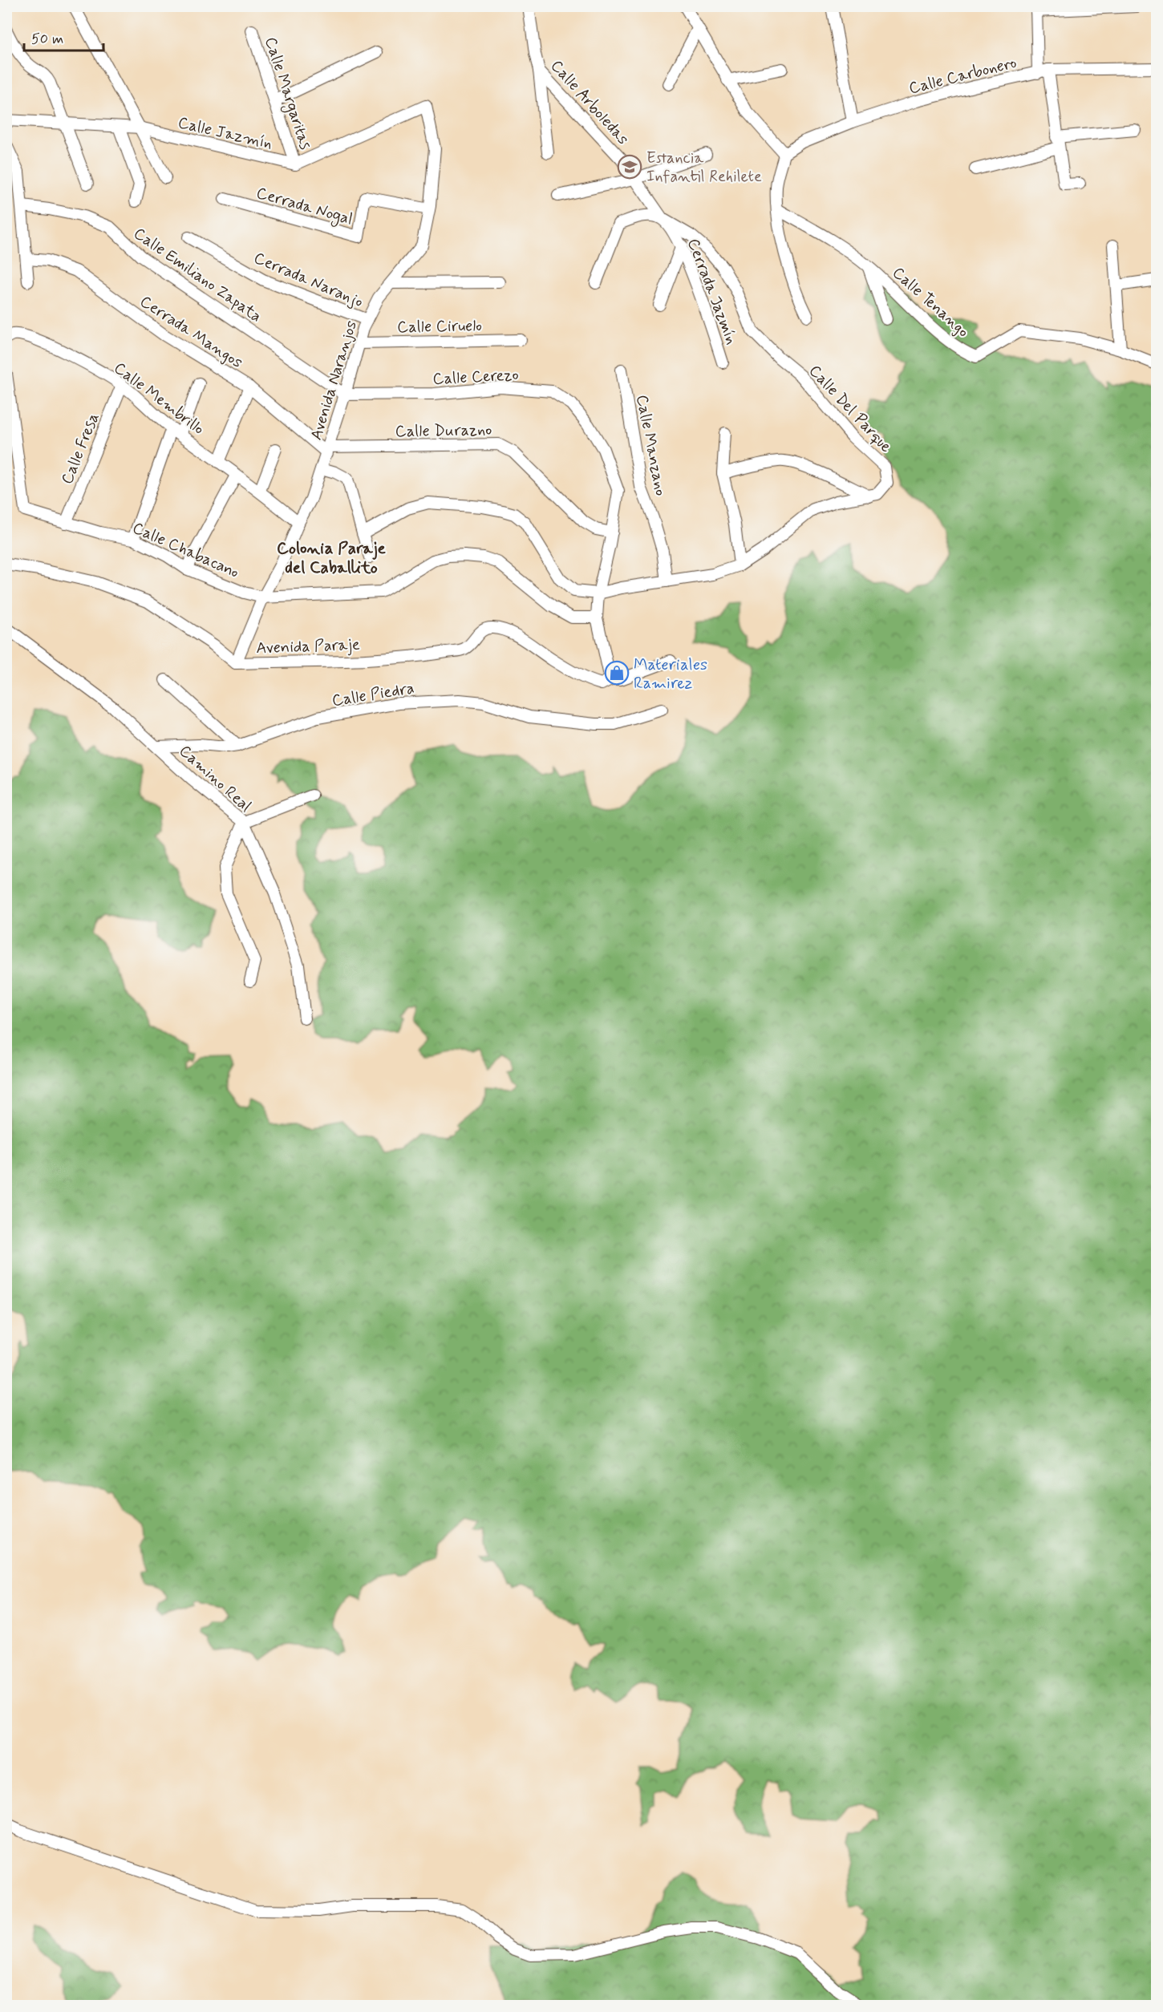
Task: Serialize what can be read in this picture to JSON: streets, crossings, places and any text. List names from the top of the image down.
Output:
{
  "streets": {
    "street": [
      "Calle Carbonero",
      "Calle Margaritas",
      "Calle Arboledas",
      "Calle Jazmín",
      "Cerrada Nogal",
      "Calle Emiliano Zapata",
      "Cerrada Naranjo",
      "Cerrada Jazmín",
      "Calle Tenango",
      "Calle Ciruelo",
      "Cerrada Mangos",
      "Calle Cerezo",
      "Avenida Naranjos",
      "Calle Membrillo",
      "Calle Del Parque",
      "Calle Durazno",
      "Calle Manzano",
      "Calle Fresa",
      "Calle Chabacano",
      "Avenida Paraje",
      "Calle Piedra",
      "Camino Real"
    ]
  },
  "crossings": [
    ["Calle Margaritas", "Calle Jazmín"],
    ["Calle Margaritas", "Avenida Naranjos"],
    ["Calle Arboledas", "Cerrada Jazmín"],
    ["Calle Arboledas", "Calle Del Parque"],
    ["Calle Jazmín", "Avenida Naranjos"],
    ["Cerrada Nogal", "Avenida Naranjos"],
    ["Calle Emiliano Zapata", "Calle Cerezo"],
    ["Calle Emiliano Zapata", "Avenida Naranjos"],
    ["Cerrada Naranjo", "Avenida Naranjos"],
    ["Calle Ciruelo", "Avenida Naranjos"],
    ["Cerrada Mangos", "Avenida Naranjos"],
    ["Cerrada Mangos", "Calle Durazno"],
    ["Calle Cerezo", "Avenida Naranjos"],
    ["Calle Cerezo", "Calle Durazno"],
    ["Calle Cerezo", "Calle Chabacano"],
    ["Calle Cerezo", "Avenida Paraje"],
    ["Avenida Naranjos", "Calle Membrillo"],
    ["Avenida Naranjos", "Calle Durazno"],
    ["Avenida Naranjos", "Calle Chabacano"],
    ["Avenida Naranjos", "Avenida Paraje"],
    ["Calle Membrillo", "Calle Fresa"],
    ["Calle Fresa", "Calle Chabacano"],
    ["Calle Piedra", "Camino Real"]
  ],
  "districts": ["Colonia Paraje del Caballito"],
  "places": {
    "school or university": ["Estancia Infantil Rehilete"],
    "shop": ["Materiales Ramirez"]
  },
  "scale_bar": "50 m"
}
